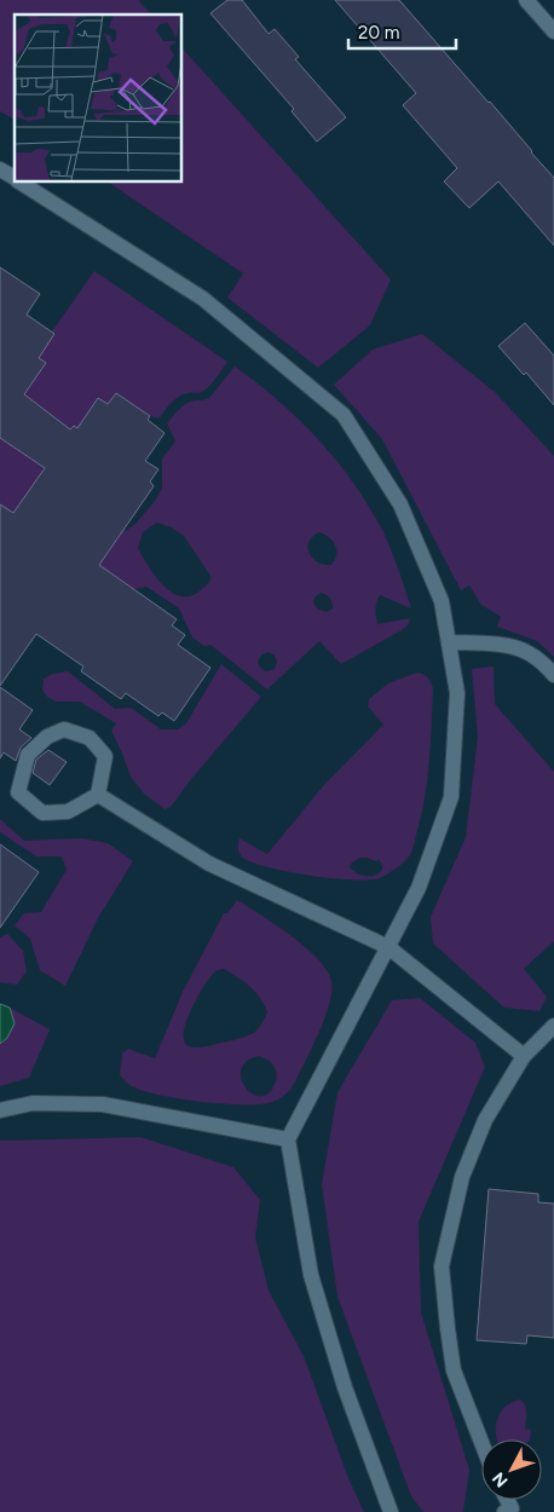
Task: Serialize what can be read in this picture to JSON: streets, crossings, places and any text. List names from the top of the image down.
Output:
{
  "scale_bar": "20 m",
  "north": "bottom left"
}
